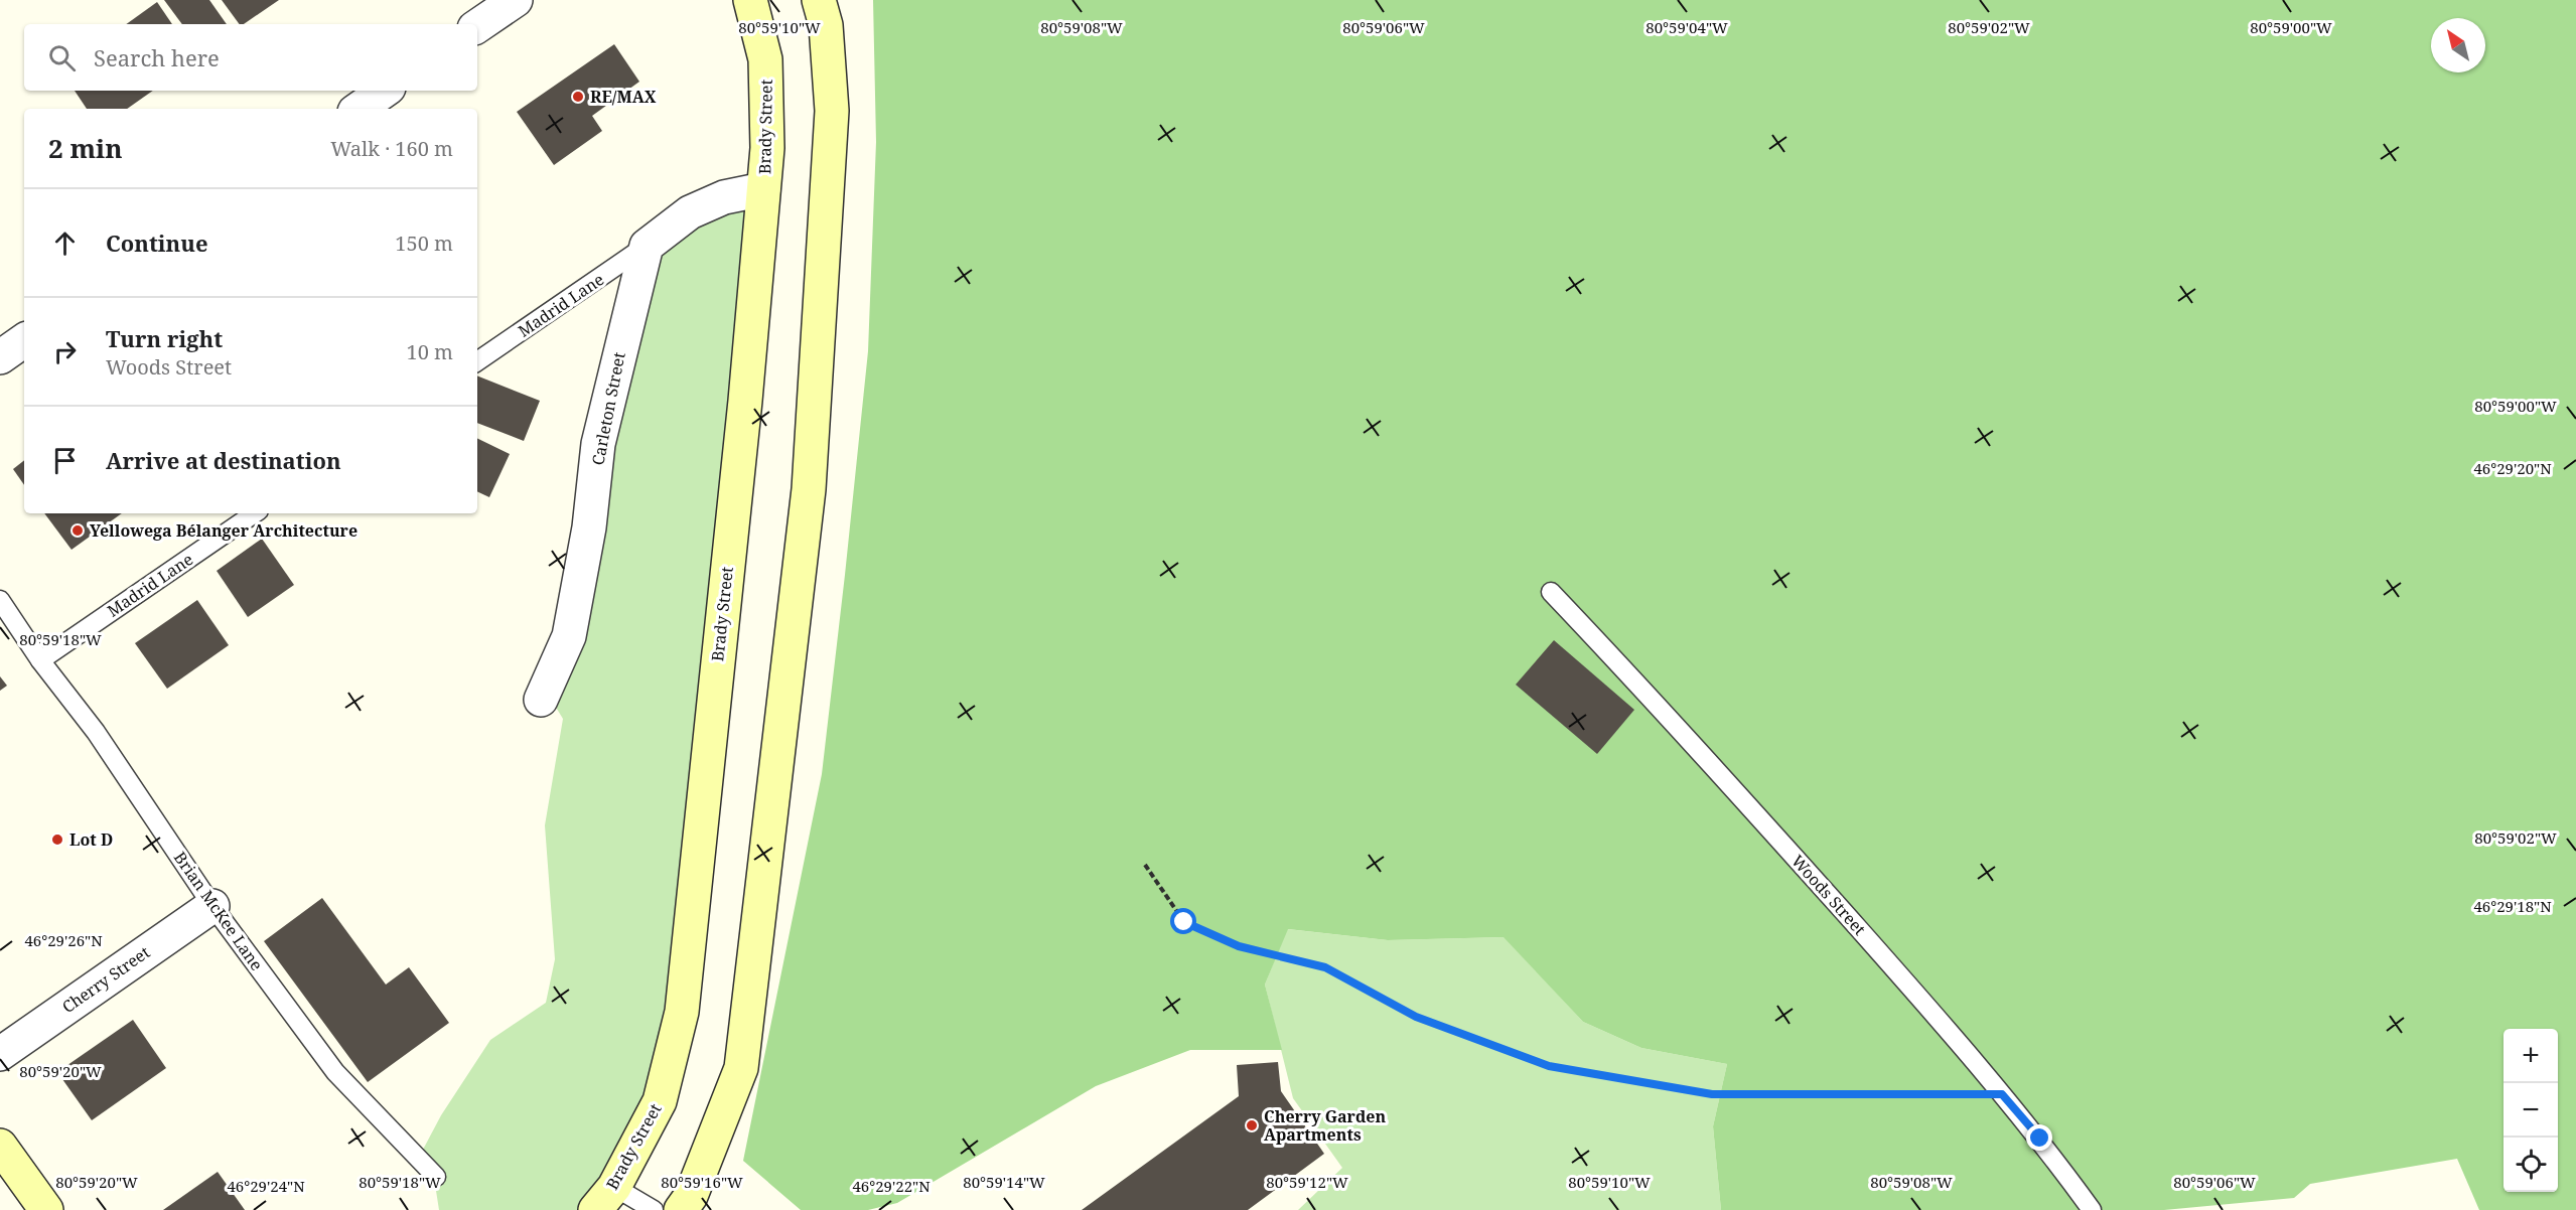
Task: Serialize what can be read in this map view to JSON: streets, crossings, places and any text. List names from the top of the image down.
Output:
{
  "streets": {
    "main road": ["Brady Street"],
    "street": ["Carleton Street", "Cherry Street"],
    "lane": ["Madrid Lane", "Woods Street", "Brian McKee Lane"]
  },
  "crossings": [
    ["Madrid Lane", "Carleton Street"],
    ["Madrid Lane", "Brian McKee Lane"],
    ["Brian McKee Lane", "Cherry Street"]
  ],
  "places": [
    "RE/MAX",
    "Yellowega Bélanger Architecture",
    "Lot D",
    "Cherry Garden Apartments"
  ],
  "north": "top left",
  "page": {
    "search": "Search here",
    "heading": ["2 min", "Walk · 160 m"],
    "list": [
      ["Continue", "150 m"],
      ["Turn right", "Woods Street", "10 m"],
      "Arrive at destination"
    ],
    "map_buttons": ["+", "−"]
  },
  "coordinates": [
    "80°59'04\"W",
    "80°59'02\"W",
    "80°59'00\"W",
    "80°59'10\"W",
    "80°59'08\"W",
    "80°59'06\"W",
    "46°29'20\"N",
    "80°59'18\"W",
    "46°29'18\"N",
    "46°29'26\"N",
    "80°59'20\"W",
    "80°59'16\"W",
    "80°59'14\"W",
    "80°59'12\"W",
    "46°29'24\"N",
    "46°29'22\"N"
  ]
}
